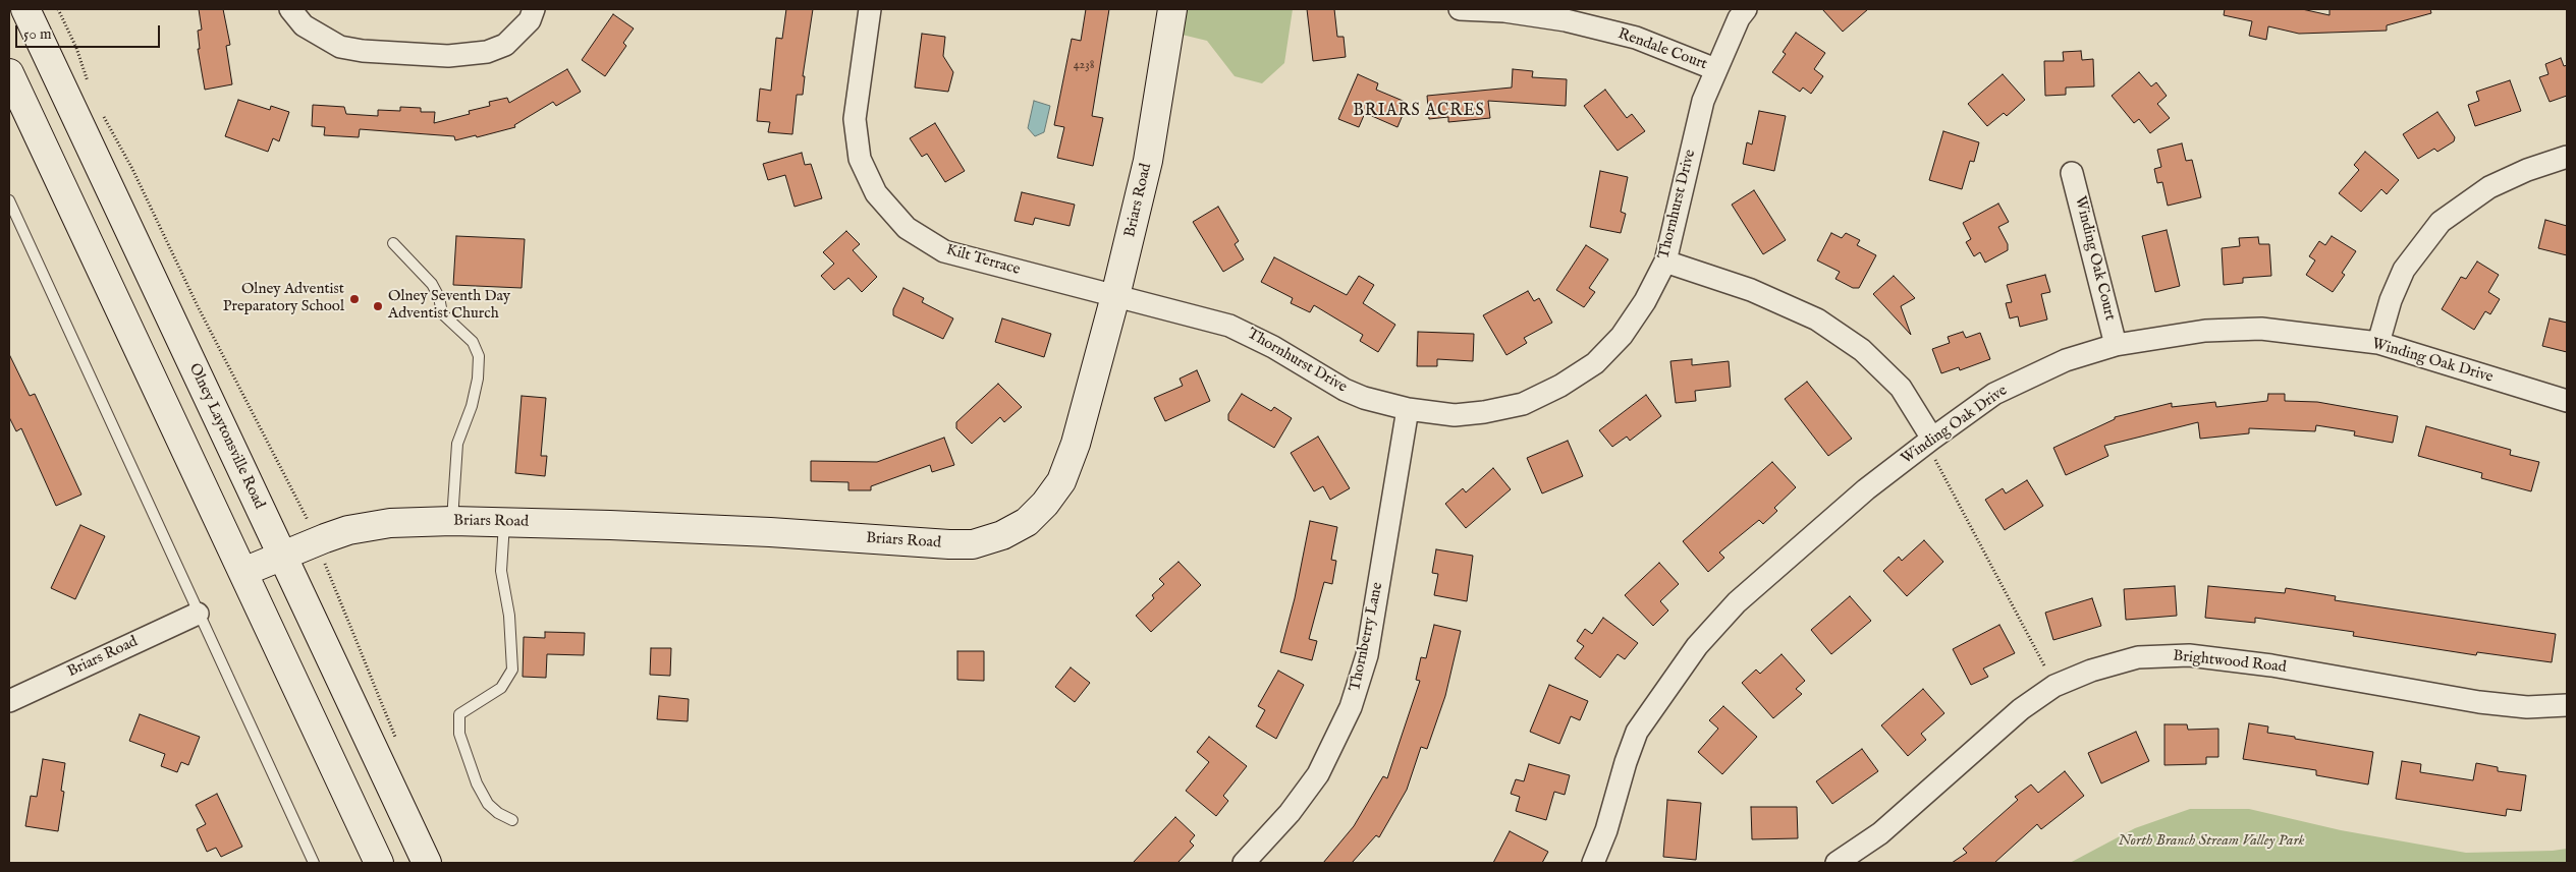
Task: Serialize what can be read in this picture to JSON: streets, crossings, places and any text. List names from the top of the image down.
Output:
{
  "streets": {
    "main road": ["Briars Road", "Olney Laytonsville Road"],
    "street": [
      "Rendale Court",
      "Thornhurst Drive",
      "Winding Oak Court",
      "Kilt Terrace",
      "Winding Oak Drive",
      "Thornberry Lane",
      "Brightwood Road"
    ]
  },
  "crossings": [
    ["Rendale Court", "Thornhurst Drive"],
    ["Briars Road", "Thornhurst Drive"],
    ["Briars Road", "Kilt Terrace"],
    ["Briars Road", "Olney Laytonsville Road"],
    ["Thornhurst Drive", "Kilt Terrace"],
    ["Thornhurst Drive", "Thornberry Lane"],
    ["Winding Oak Court", "Winding Oak Drive"]
  ],
  "districts": ["BRIARS ACRES"],
  "parks": ["North Branch Stream Valley Park"],
  "places": ["Olney Adventist Preparatory School", "Olney Seventh Day Adventist Church"],
  "house_numbers": ["4238"],
  "scale_bar": "50 m"
}
